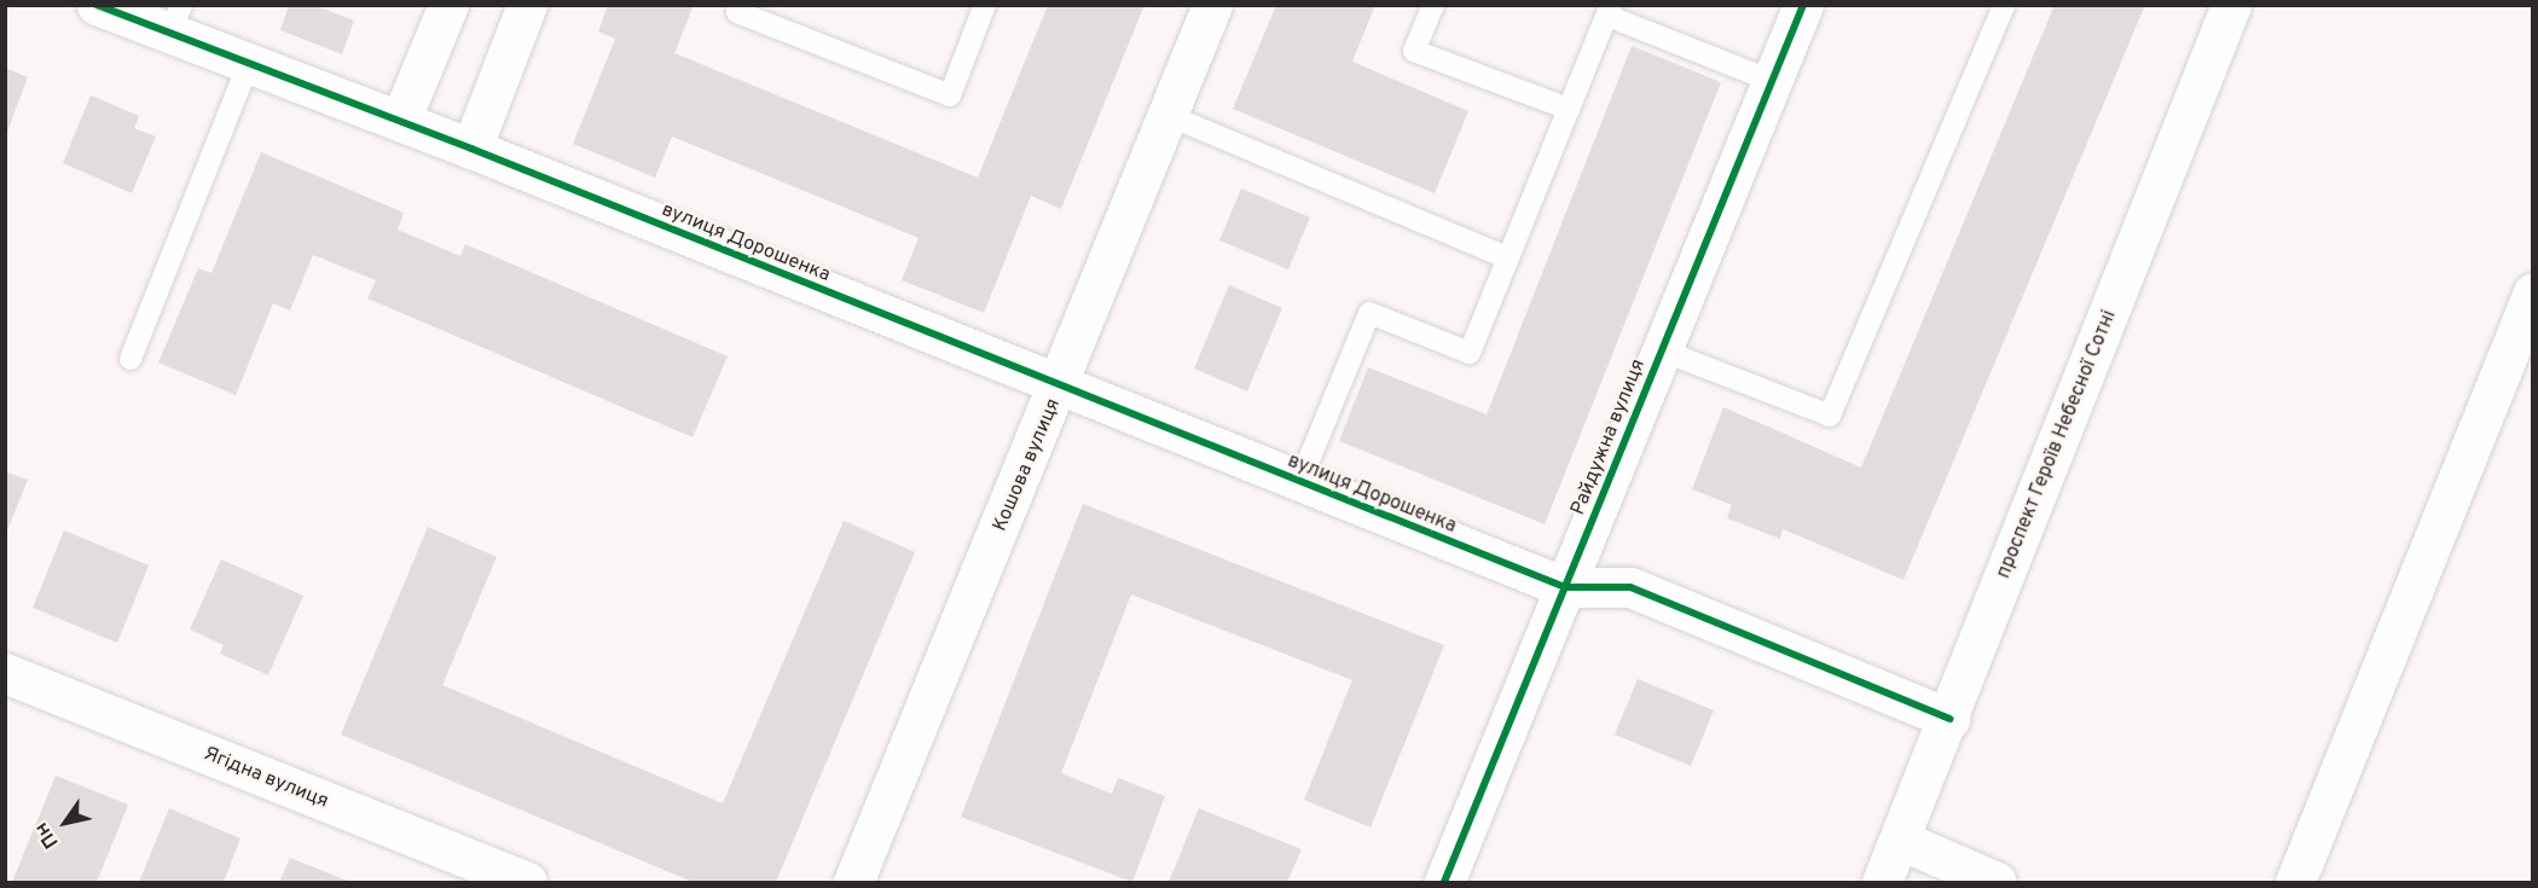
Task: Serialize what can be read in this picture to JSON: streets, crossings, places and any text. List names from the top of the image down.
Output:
{
  "streets": {
    "street": [
      "вулиця Дорошенка",
      "Райдужна вулиця",
      "проспект Героїв Небесної Сотні",
      "Кошова вулиця",
      "Ягідна вулиця"
    ]
  },
  "crossings": [
    ["вулиця Дорошенка", "Райдужна вулиця"],
    ["вулиця Дорошенка", "проспект Героїв Небесної Сотні"],
    ["вулиця Дорошенка", "Кошова вулиця"]
  ],
  "north": "bottom left"
}
